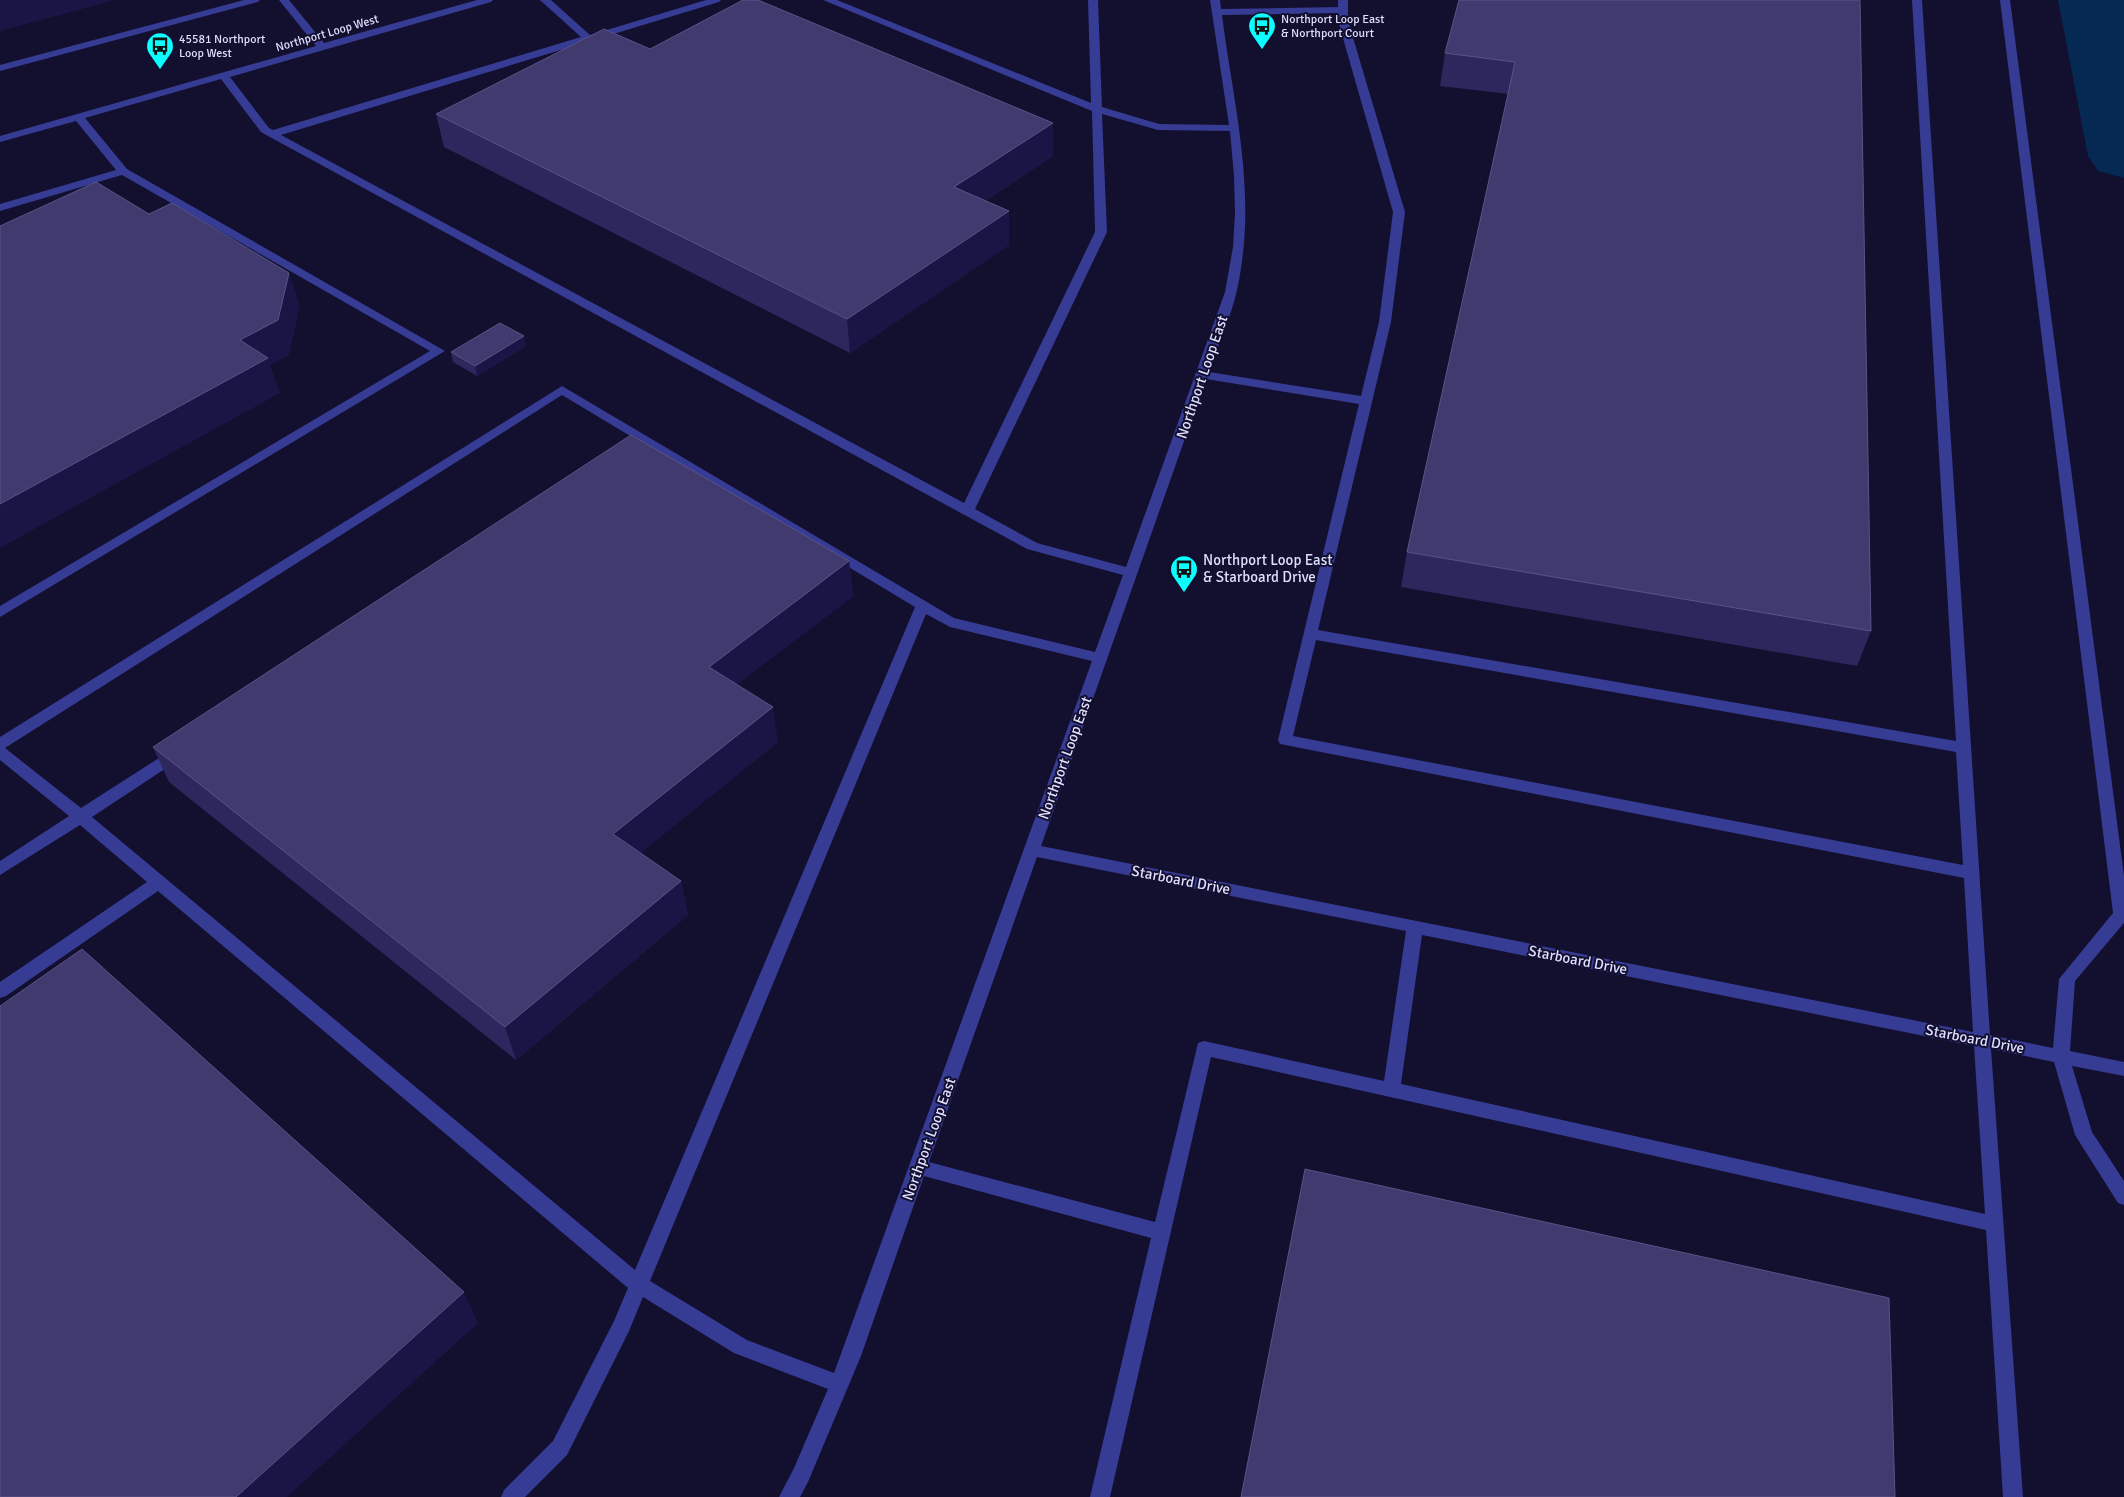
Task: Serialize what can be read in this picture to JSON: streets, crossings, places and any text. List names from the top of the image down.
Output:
{
  "streets": {
    "street": ["Northport Loop West", "Northport Loop East", "Starboard Drive"]
  },
  "crossings": [
    ["Northport Loop East", "Starboard Drive"]
  ],
  "places": {
    "bus stop": ["Northport Loop East & Northport Court", "45581 Northport Loop West", "Northport Loop East & Starboard Drive"]
  }
}
